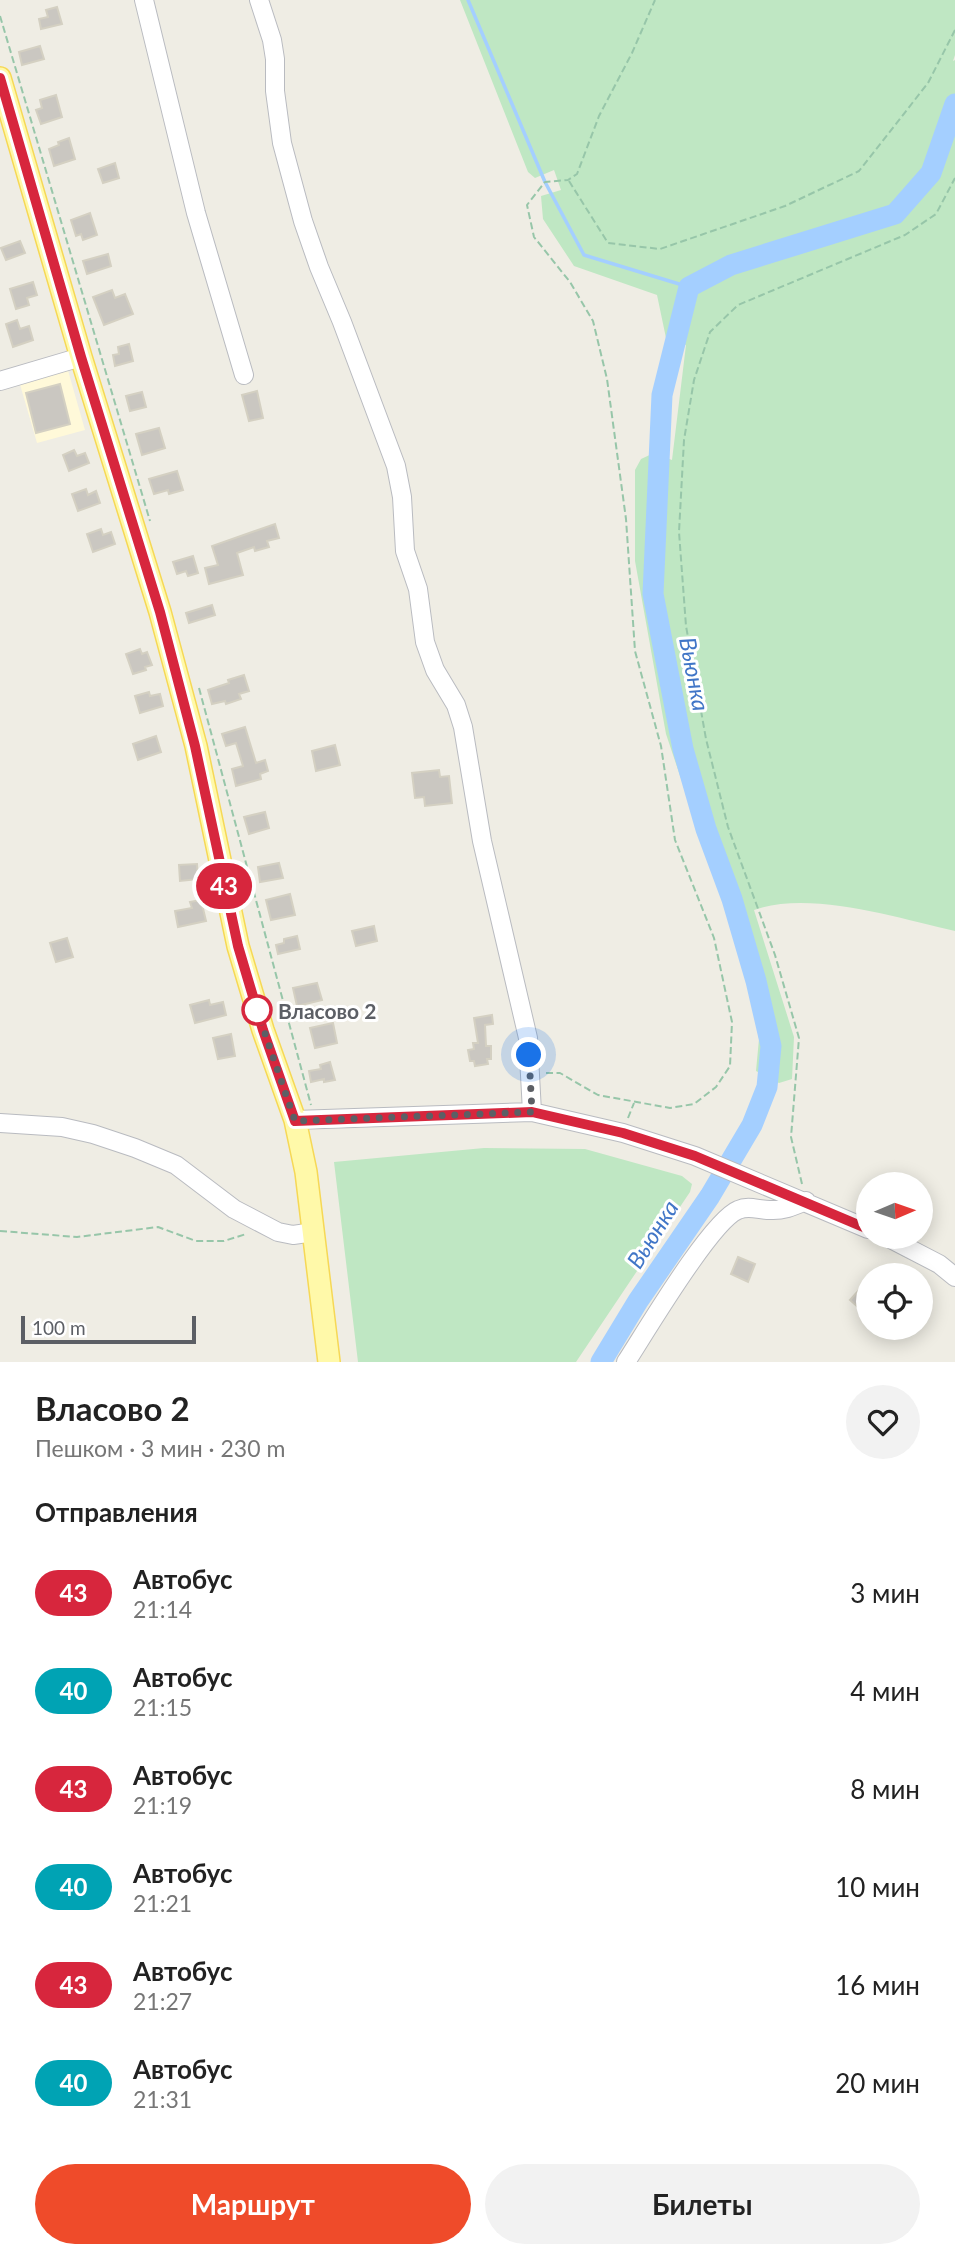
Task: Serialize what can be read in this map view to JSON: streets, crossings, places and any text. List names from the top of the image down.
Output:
{
  "water": ["Вьюнка"],
  "places": ["Власово 2"],
  "lines": ["bus line 43"],
  "scale_bar": "100 m",
  "north": "right",
  "page": {
    "on_map": "43",
    "scale": "100 m",
    "heading": [
      ["Власово 2", "Пешком · 3 мин · 230 m"],
      "Отправления"
    ],
    "list": [
      {
        "mark": "43",
        "name": "Автобус",
        "note": "21:14",
        "value": "3 мин"
      },
      {
        "mark": "40",
        "name": "Автобус",
        "note": "21:15",
        "value": "4 мин"
      },
      {
        "mark": "43",
        "name": "Автобус",
        "note": "21:19",
        "value": "8 мин"
      },
      {
        "mark": "40",
        "name": "Автобус",
        "note": "21:21",
        "value": "10 мин"
      },
      {
        "mark": "43",
        "name": "Автобус",
        "note": "21:27",
        "value": "16 мин"
      },
      {
        "mark": "40",
        "name": "Автобус",
        "note": "21:31",
        "value": "20 мин"
      }
    ],
    "buttons": ["Маршрут", "Билеты"]
  }
}
